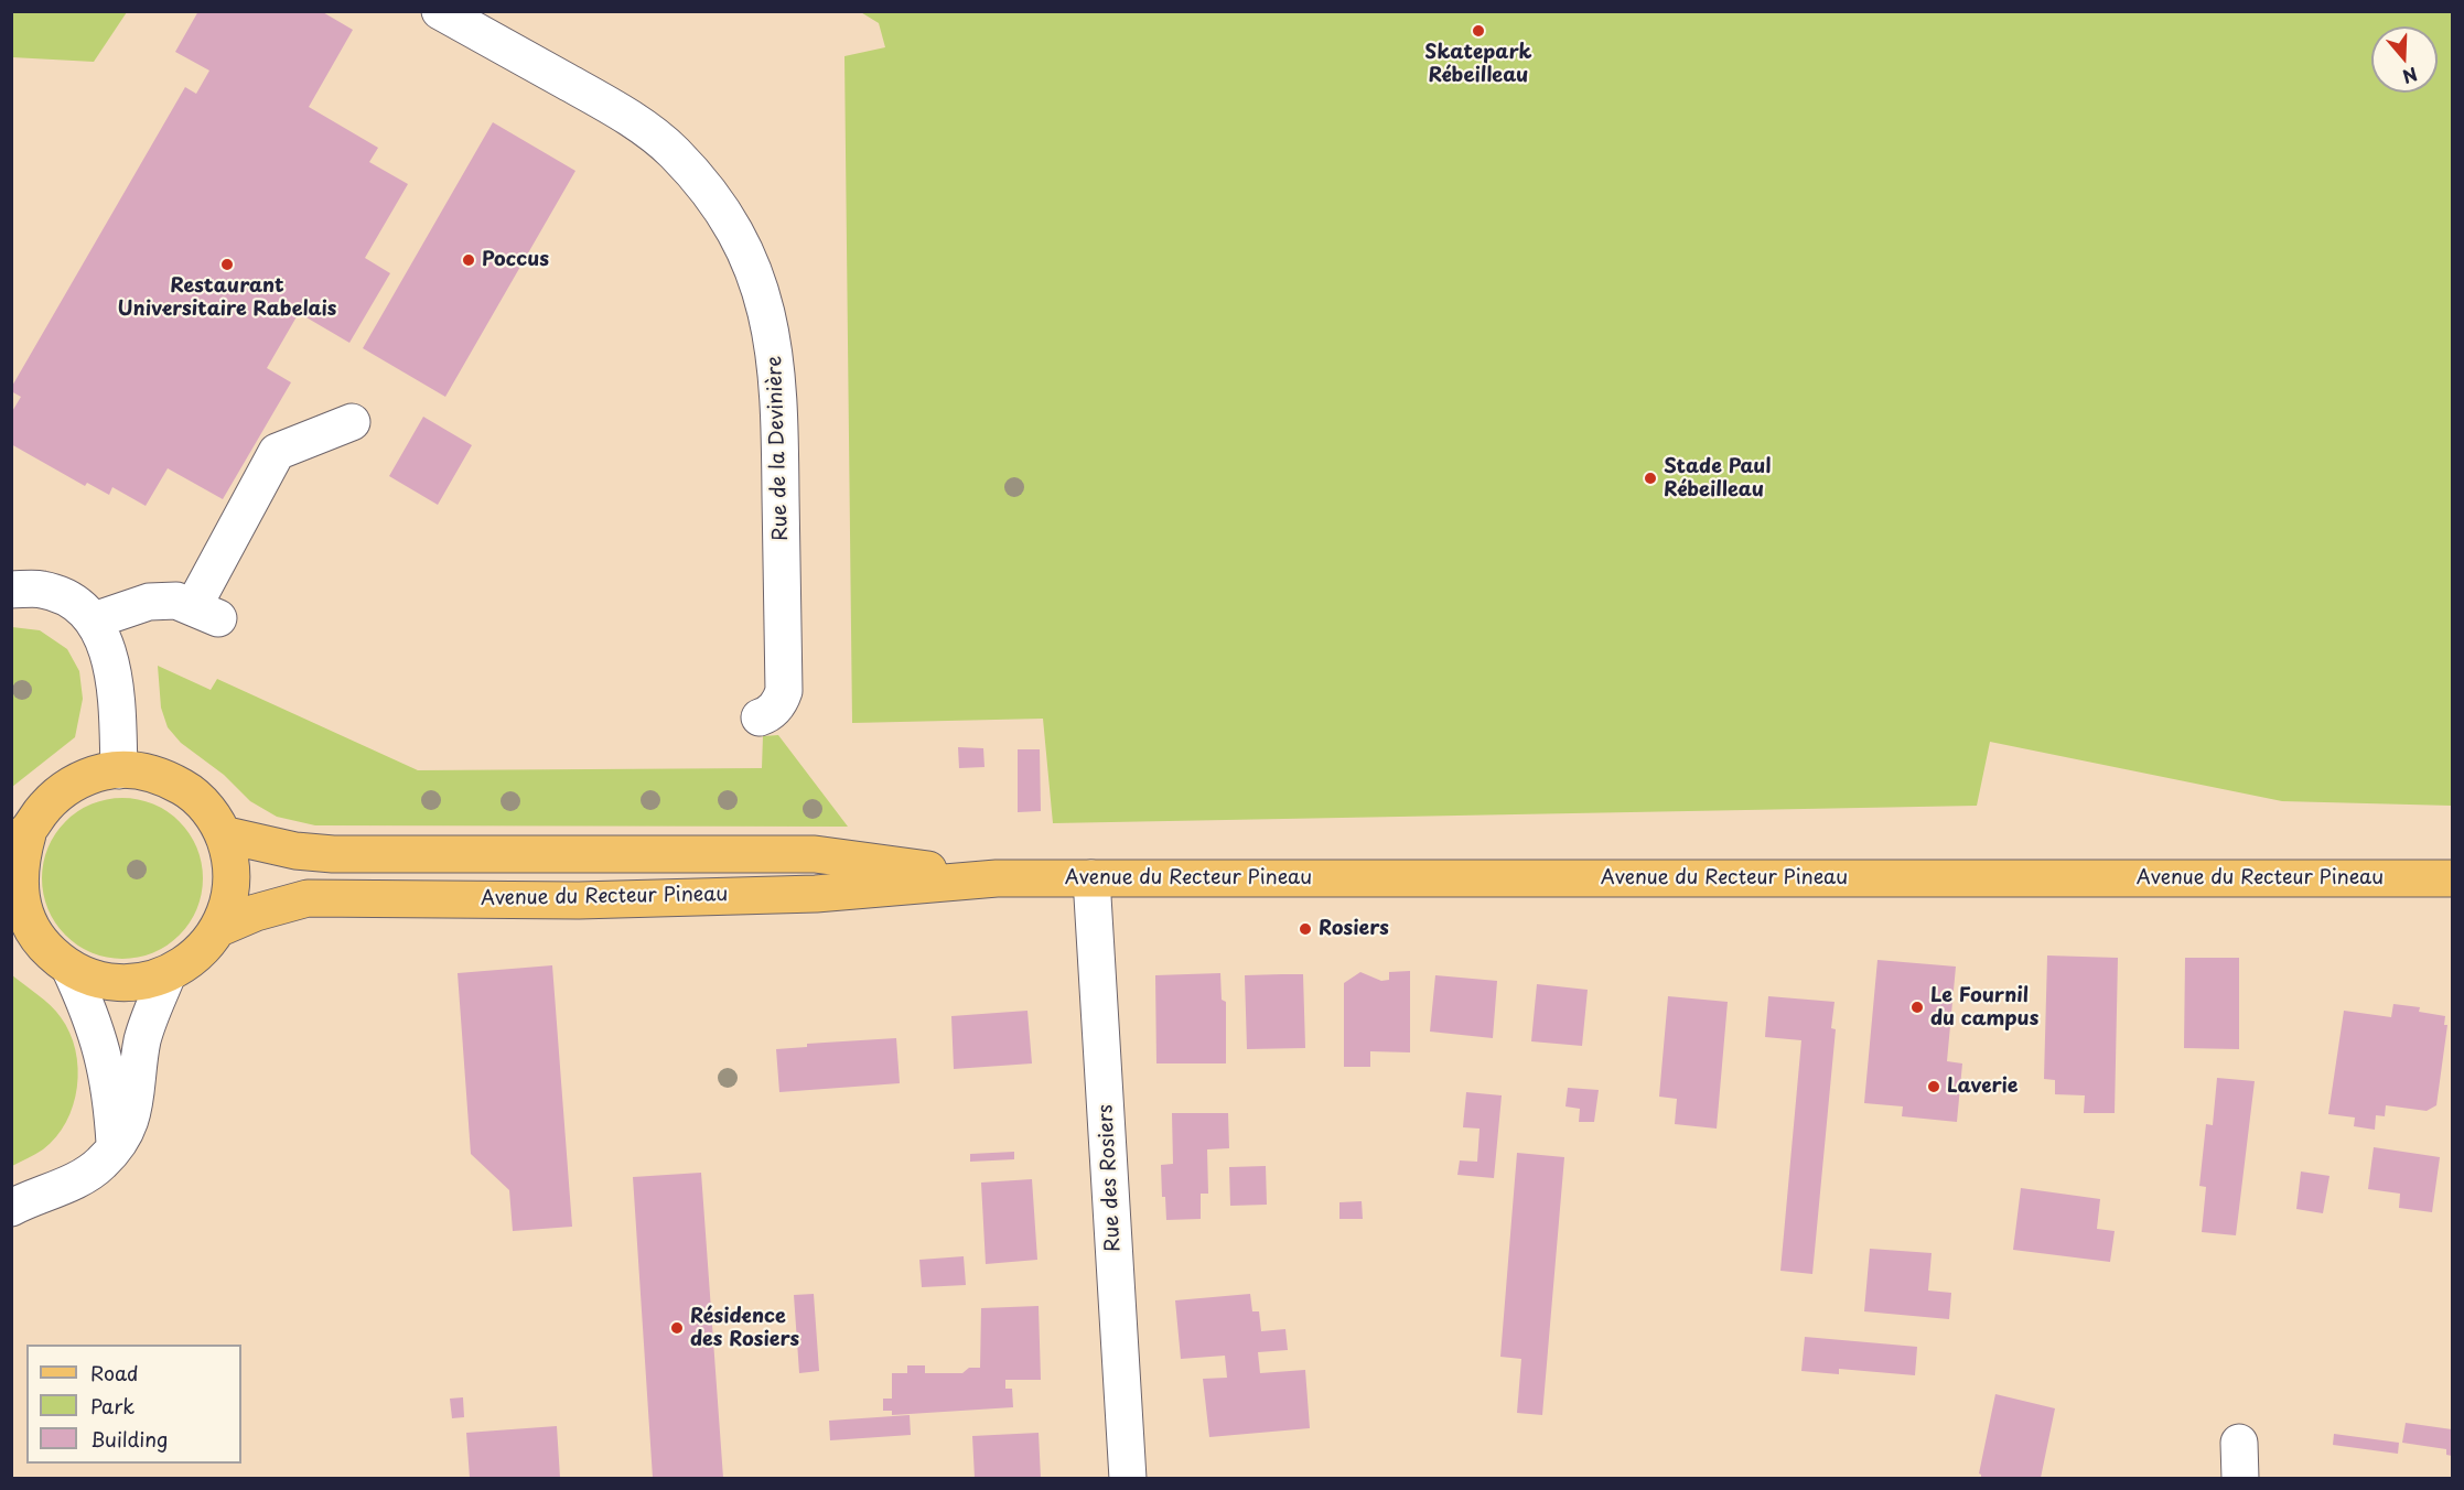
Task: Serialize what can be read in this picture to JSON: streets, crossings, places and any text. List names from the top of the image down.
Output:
{
  "streets": {
    "main road": ["Avenue du Recteur Pineau"],
    "street": ["Rue de la Devinière", "Rue des Rosiers"]
  },
  "crossings": [
    ["Avenue du Recteur Pineau", "Rue des Rosiers"]
  ],
  "places": [
    "Skatepark Rébeilleau",
    "Poccus",
    "Restaurant Universitaire Rabelais",
    "Stade Paul Rébeilleau",
    "Rosiers",
    "Le Fournil du campus",
    "Laverie",
    "Résidence des Rosiers"
  ],
  "legend": ["Road", "Park", "Building"],
  "north": "bottom"
}
